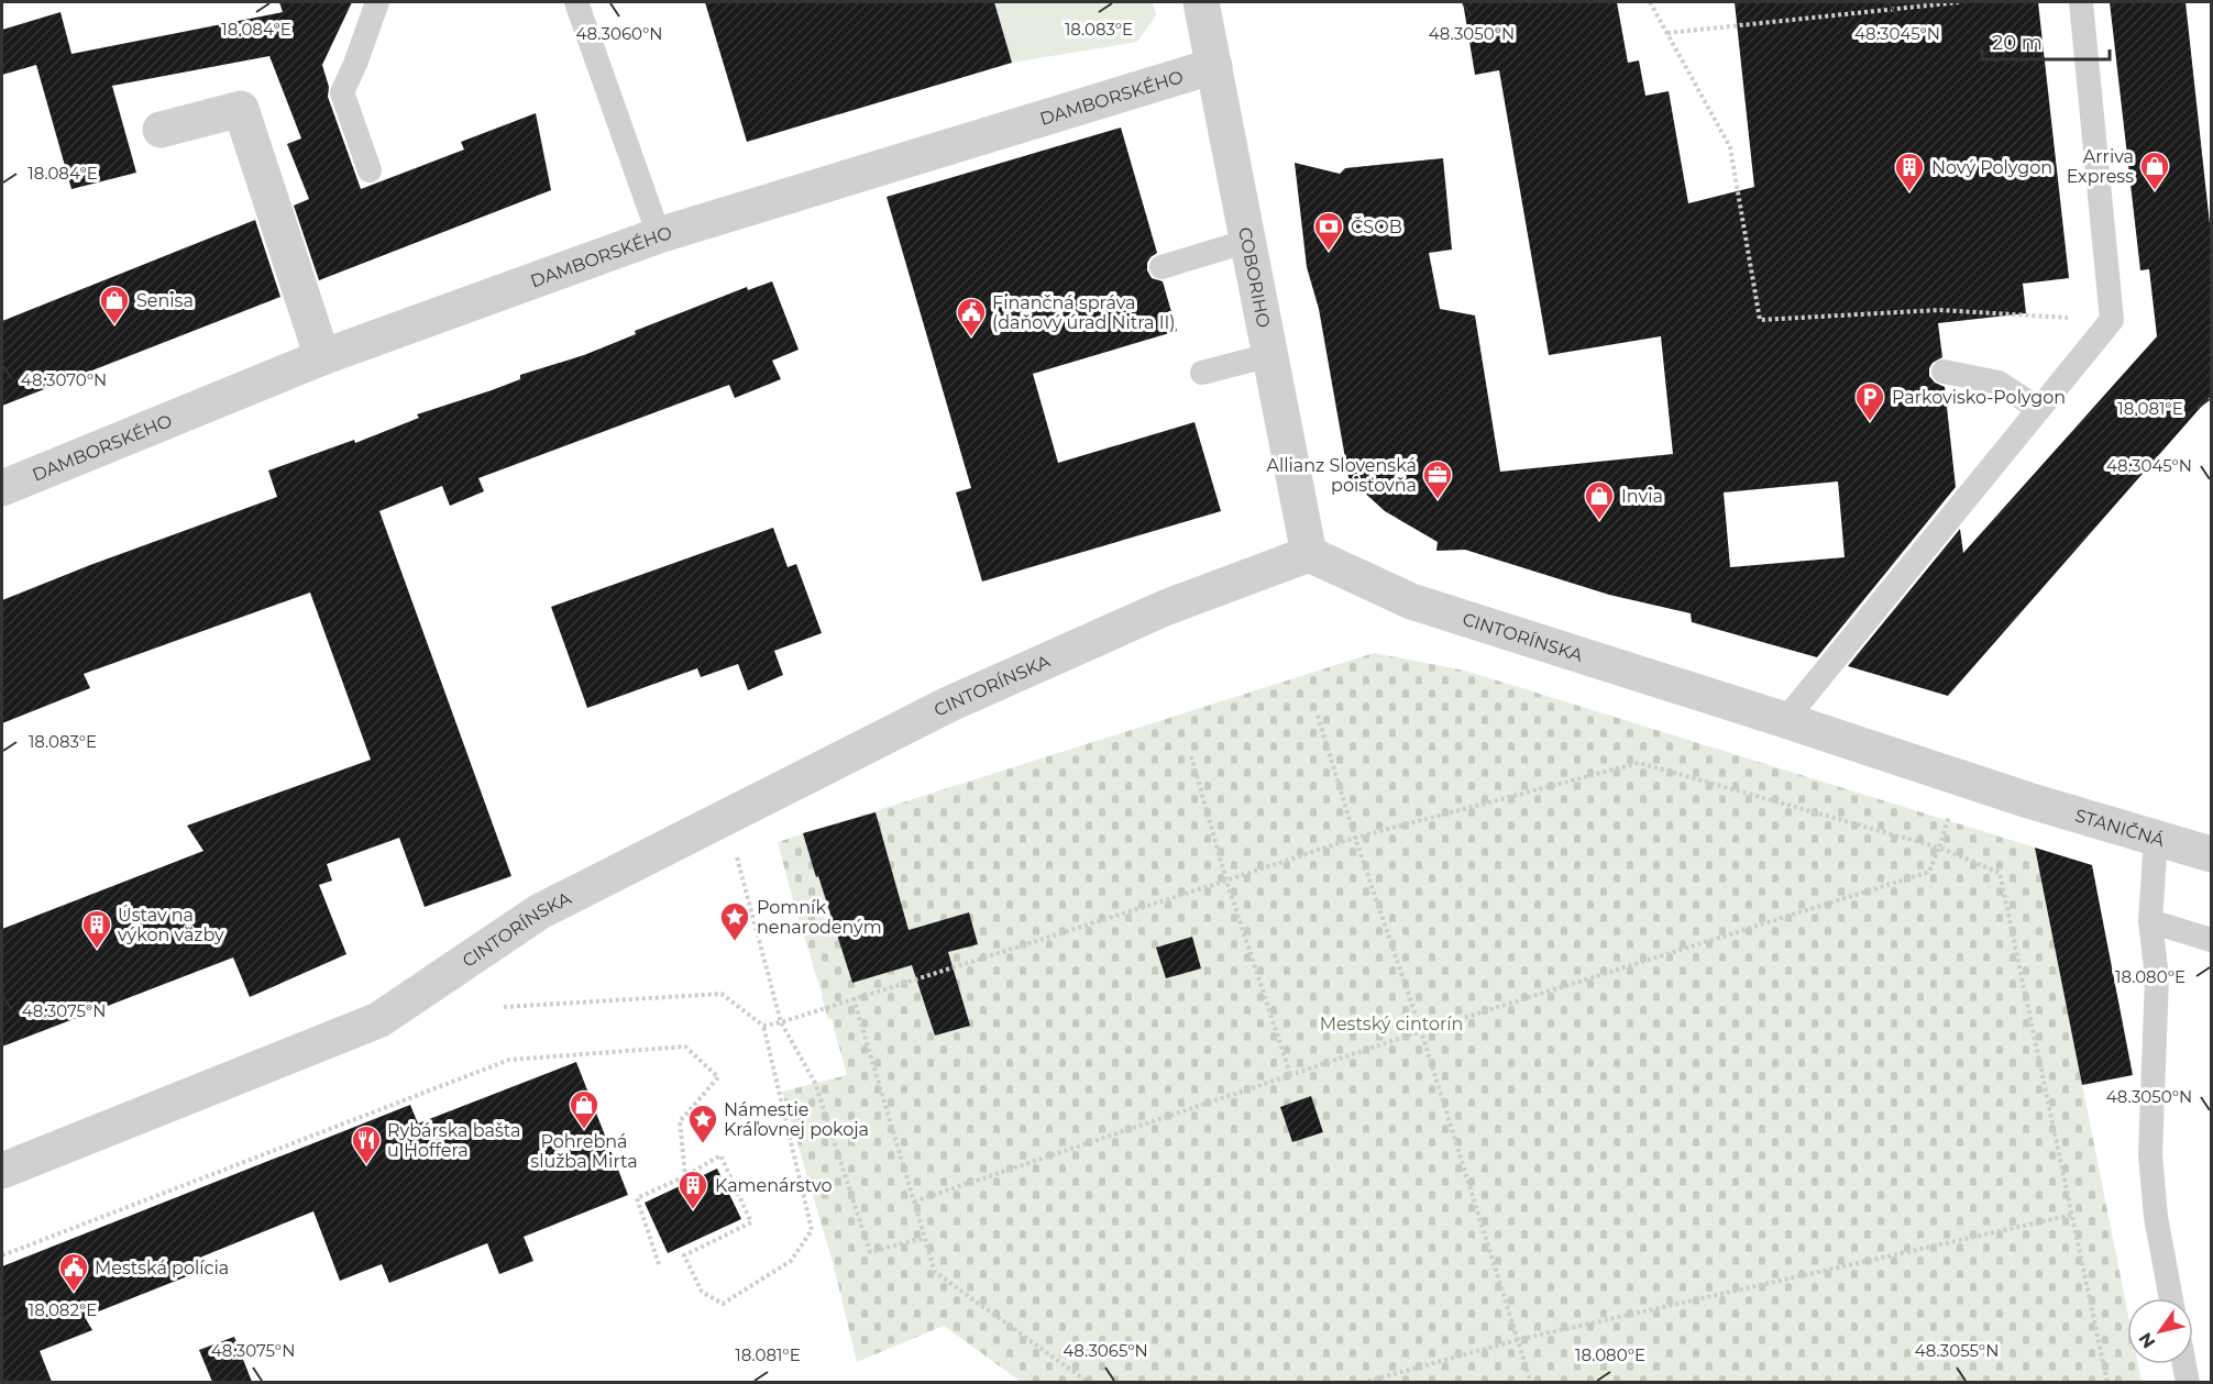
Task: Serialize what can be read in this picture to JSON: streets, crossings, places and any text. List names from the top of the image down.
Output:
{
  "streets": {
    "street": [
      "DAMBORSKÉHO",
      "COBORIHO",
      "CINTORÍNSKA",
      "STANIČNÁ"
    ]
  },
  "crossings": [
    ["DAMBORSKÉHO", "COBORIHO"],
    ["COBORIHO", "CINTORÍNSKA"],
    ["CINTORÍNSKA", "STANIČNÁ"]
  ],
  "parks": ["Mestský cintorín"],
  "places": {
    "shop": [
      "Arriva Express",
      "Senisa",
      "Invia",
      "Pohrebná služba Mirta"
    ],
    "building": ["Nový Polygon", "Ústav na výkon väzby", "Kamenárstvo"],
    "bank": ["ČSOB"],
    "public building": ["Finančná správa (daňový úrad Nitra II)", "Mestská polícia"],
    "parking": ["Parkovisko-Polygon"],
    "office": ["Allianz Slovenská poisťovňa"],
    "place": ["Pomník nenarodeným", "Námestie Kráľovnej pokoja"],
    "restaurant": ["Rybárska bašta u Hoffera"]
  },
  "scale_bar": "20 m",
  "north": "bottom left",
  "coordinates": [
    "18.084°E",
    "18.083°E",
    "48.3060°N",
    "48.3050°N",
    "48.3045°N",
    "48.3070°N",
    "18.081°E",
    "18.080°E",
    "48.3075°N",
    "18.082°E",
    "48.3065°N",
    "48.3055°N"
  ]
}
